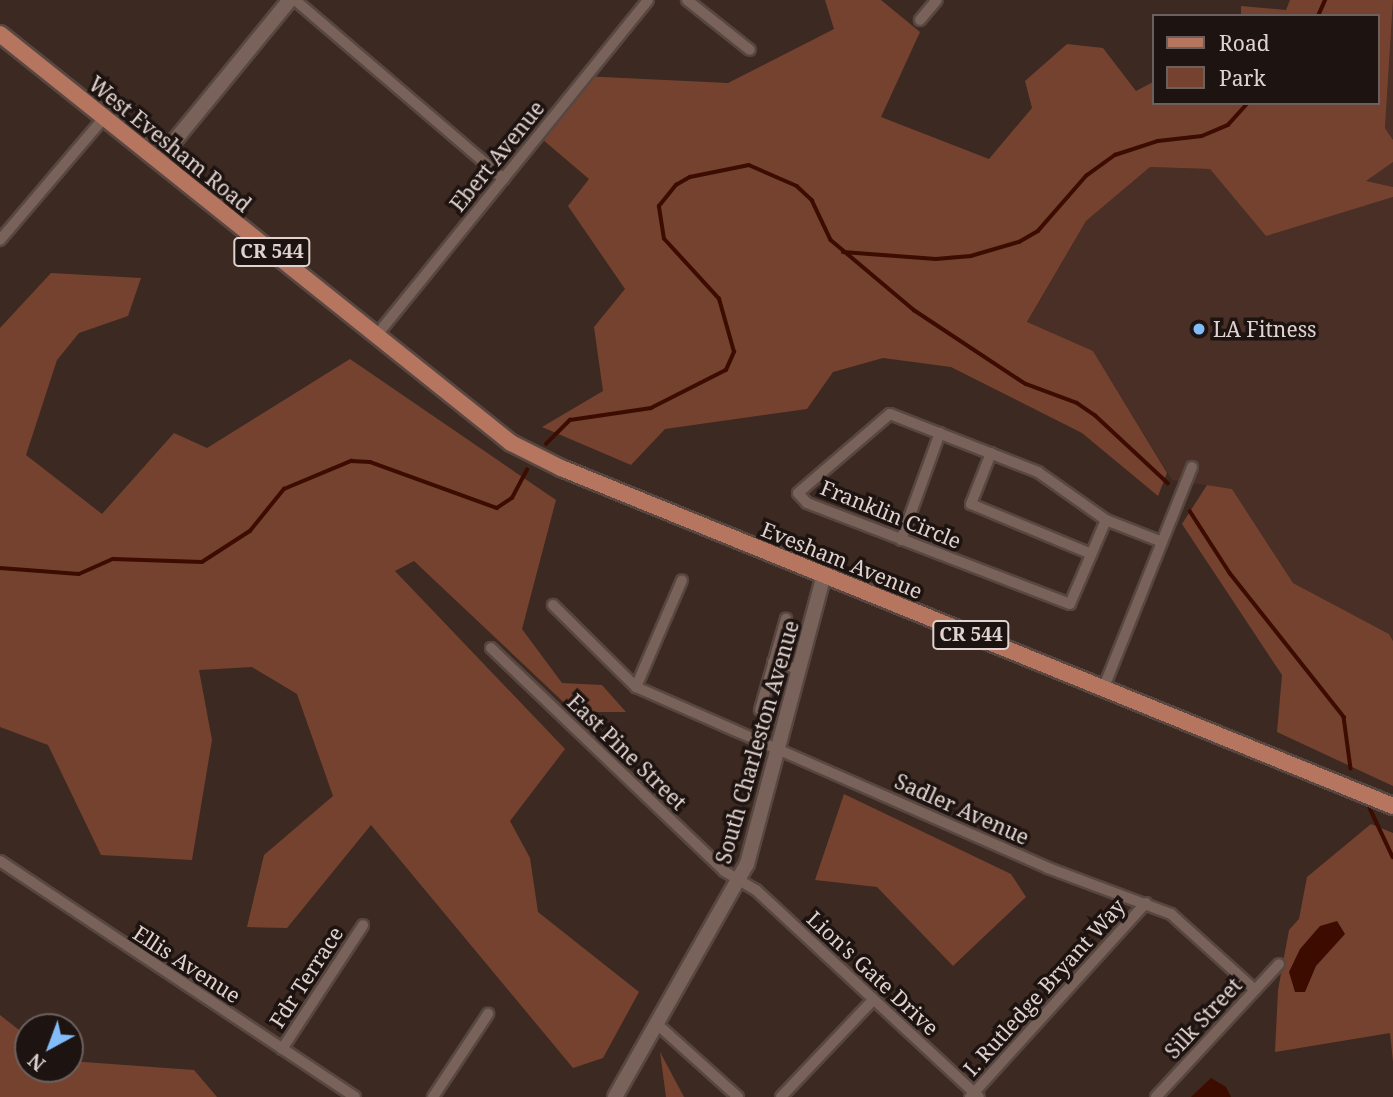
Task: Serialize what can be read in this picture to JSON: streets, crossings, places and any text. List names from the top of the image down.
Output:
{
  "streets": {
    "main road": ["West Evesham Road", "CR 544", "Evesham Avenue"],
    "street": [
      "Ebert Avenue",
      "Franklin Circle",
      "South Charleston Avenue",
      "East Pine Street",
      "Sadler Avenue",
      "Ellis Avenue",
      "Lion's Gate Drive",
      "Fdr Terrace",
      "I. Rutledge Bryant Way",
      "Silk Street"
    ]
  },
  "crossings": [
    ["West Evesham Road", "Ebert Avenue"],
    ["West Evesham Road", "Evesham Avenue"],
    ["Evesham Avenue", "South Charleston Avenue"],
    ["South Charleston Avenue", "East Pine Street"],
    ["South Charleston Avenue", "Sadler Avenue"],
    ["South Charleston Avenue", "Lion's Gate Drive"],
    ["East Pine Street", "Lion's Gate Drive"],
    ["Sadler Avenue", "I. Rutledge Bryant Way"],
    ["Sadler Avenue", "Silk Street"],
    ["Ellis Avenue", "Fdr Terrace"],
    ["Lion's Gate Drive", "I. Rutledge Bryant Way"]
  ],
  "places": ["LA Fitness"],
  "legend": ["Road", "Park"],
  "north": "bottom left"
}
